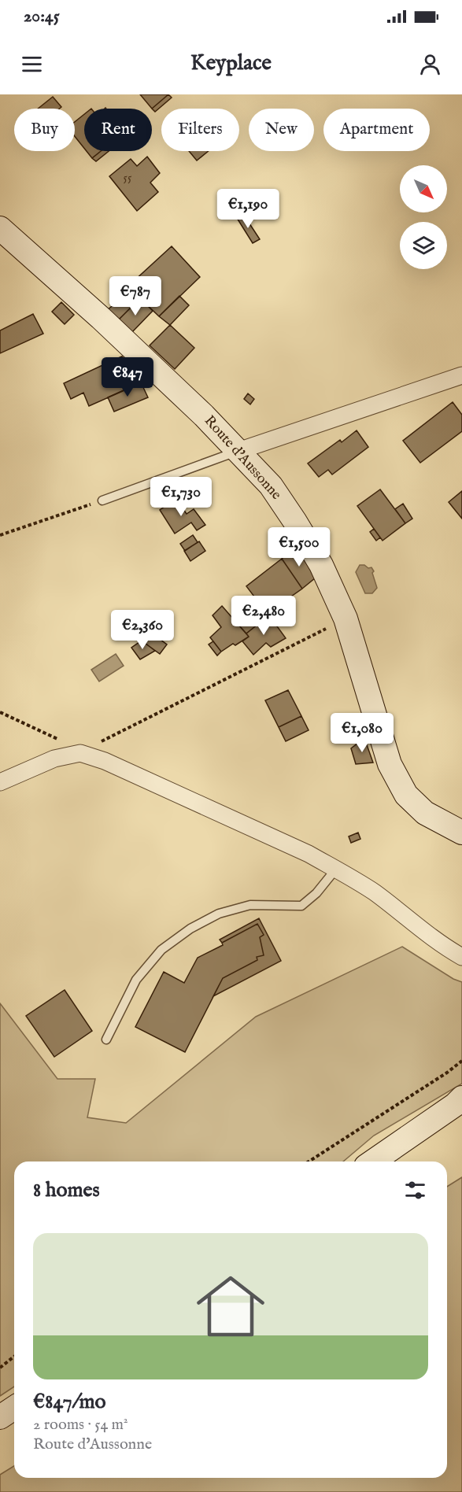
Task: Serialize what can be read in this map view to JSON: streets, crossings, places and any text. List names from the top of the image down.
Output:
{
  "streets": {
    "main road": ["Route d'Aussonne"]
  },
  "house_numbers": ["55"],
  "north": "bottom right",
  "page": {
    "status": "20:45",
    "header": "Keyplace",
    "chip": [
      "Buy",
      "Rent",
      "Filters",
      "New",
      "Apartment"
    ],
    "price": [
      "€1,190",
      "€787",
      "€847",
      "€1,730",
      "€1,500",
      "€2,480",
      "€2,360",
      "€1,080"
    ],
    "heading": "8 homes",
    "list": [
      {
        "name": "€847/mo",
        "note": "2 rooms · 54 m² · Route d'Aussonne"
      }
    ]
  }
}
